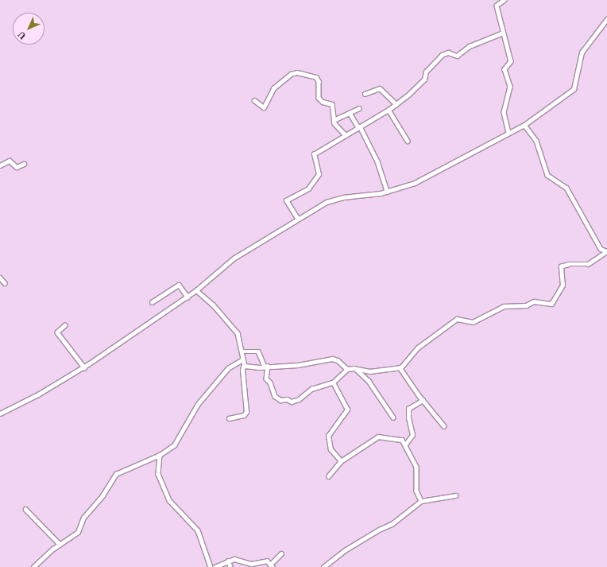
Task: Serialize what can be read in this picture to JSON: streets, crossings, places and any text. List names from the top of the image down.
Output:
{
  "north": "bottom left"
}
